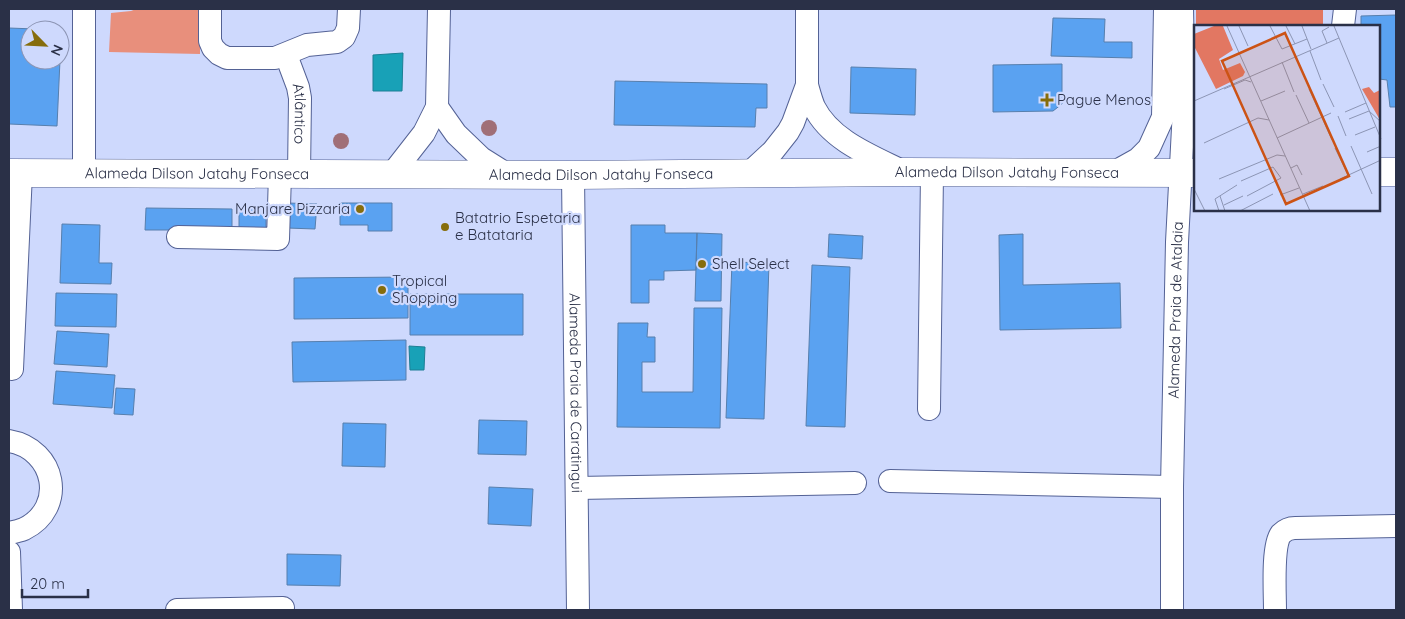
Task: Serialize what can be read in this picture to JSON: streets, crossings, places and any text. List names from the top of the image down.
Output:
{
  "streets": {
    "main road": ["Alameda Dilson Jatahy Fonseca"],
    "street": ["Atlântico", "Alameda Praia de Atalaia", "Alameda Praia de Caratingui"]
  },
  "crossings": [
    ["Atlântico", "Alameda Dilson Jatahy Fonseca"],
    ["Alameda Dilson Jatahy Fonseca", "Alameda Praia de Atalaia"],
    ["Alameda Dilson Jatahy Fonseca", "Alameda Praia de Caratingui"]
  ],
  "places": {
    "health": ["Pague Menos"],
    "other": [
      "Manjare Pizzaria",
      "Batatrio Espetaria e Batataria",
      "Shell Select",
      "Tropical Shopping"
    ]
  },
  "scale_bar": "20 m",
  "north": "bottom right"
}
